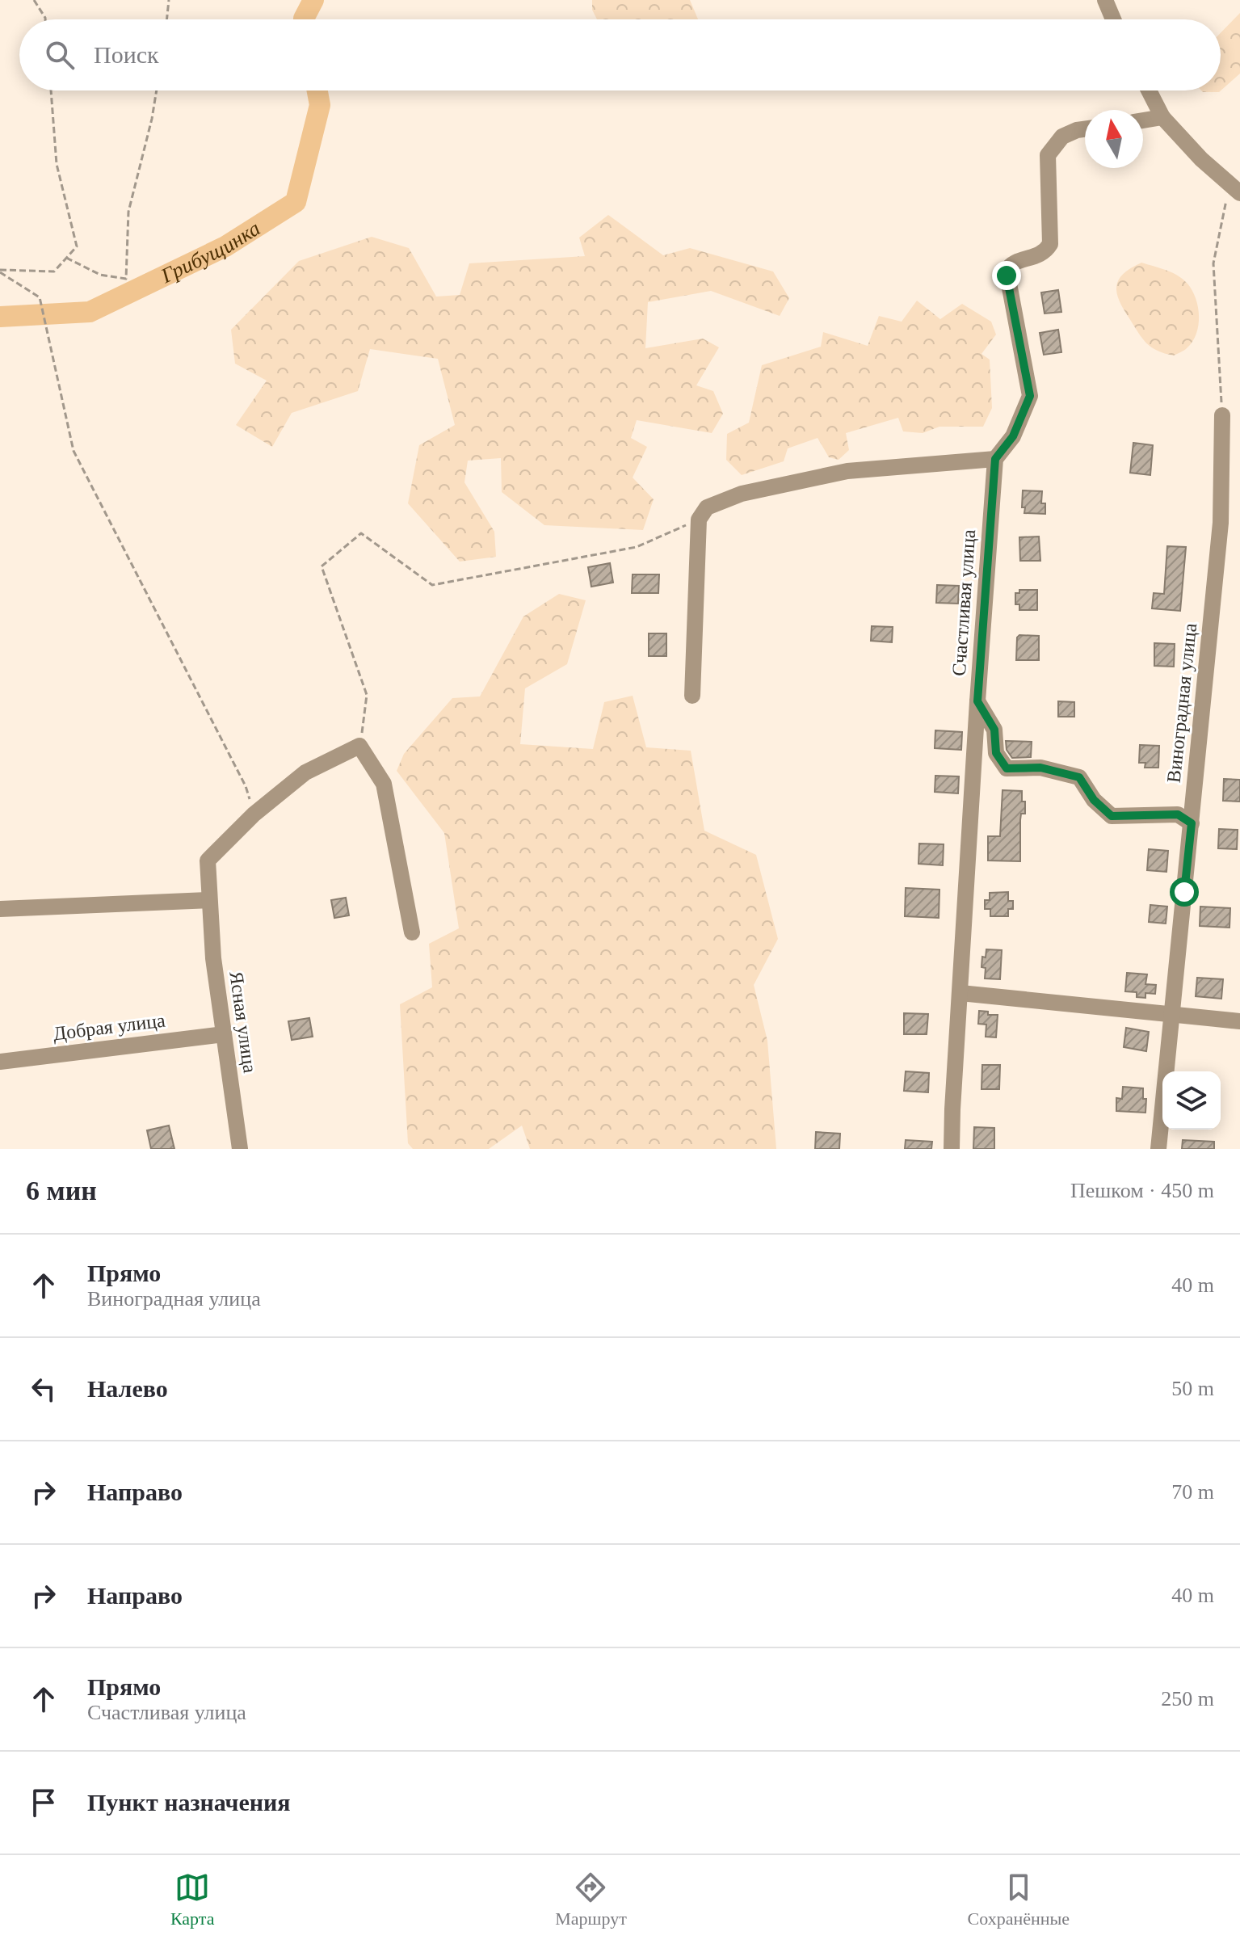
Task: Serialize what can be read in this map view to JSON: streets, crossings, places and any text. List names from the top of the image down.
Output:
{
  "streets": {
    "street": [
      "Счастливая улица",
      "Виноградная улица",
      "Ясная улица",
      "Добрая улица"
    ]
  },
  "crossings": [
    ["Ясная улица", "Добрая улица"]
  ],
  "water": ["Грибущинка"],
  "north": "top",
  "page": {
    "search": "Поиск",
    "heading": ["6 мин", "Пешком · 450 m"],
    "list": [
      ["Прямо", "Виноградная улица", "40 m"],
      ["Налево", "50 m"],
      ["Направо", "70 m"],
      ["Направо", "40 m"],
      ["Прямо", "Счастливая улица", "250 m"],
      "Пункт назначения"
    ],
    "nav": ["Карта", "Маршрут", "Сохранённые"]
  }
}
